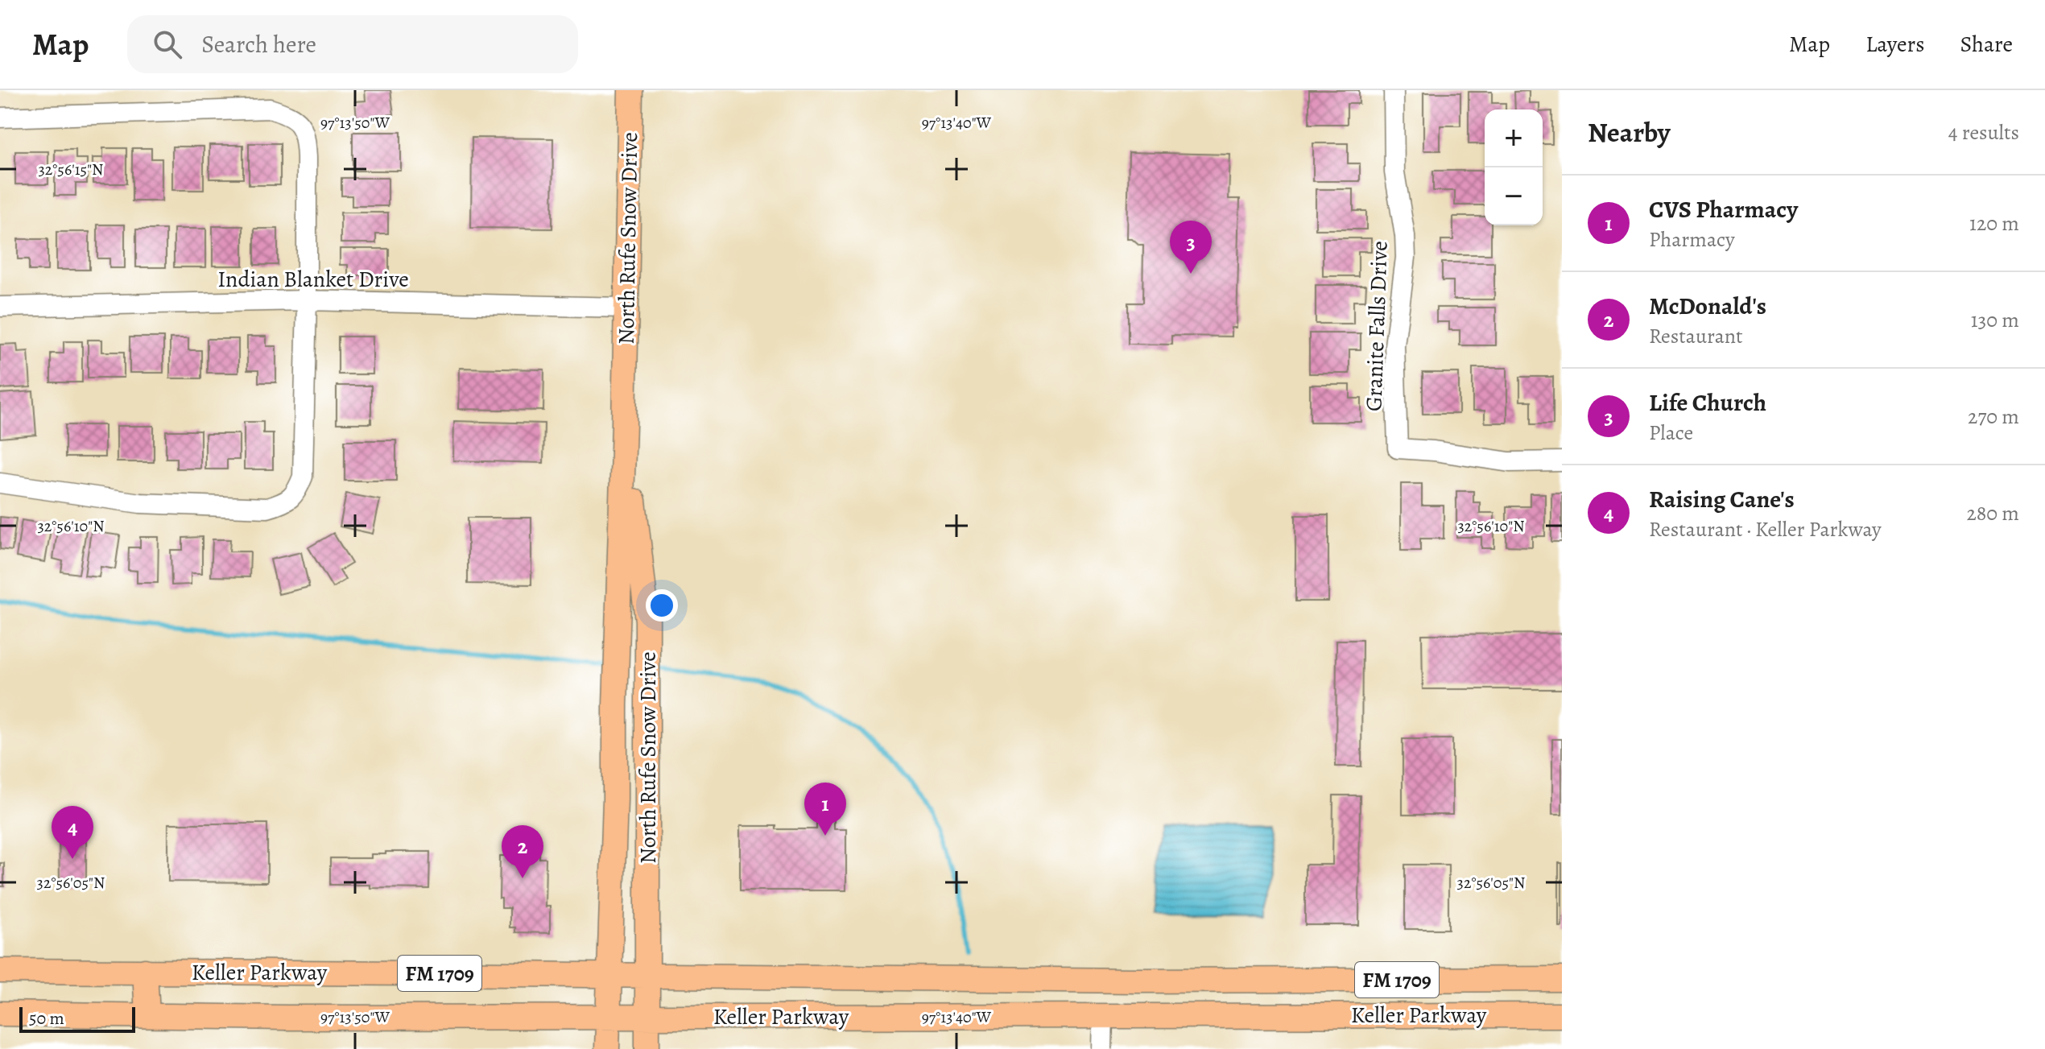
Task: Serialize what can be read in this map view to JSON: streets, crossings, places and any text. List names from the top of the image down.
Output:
{
  "streets": {
    "main road": ["North Rufe Snow Drive", "Keller Parkway", "FM 1709"],
    "street": ["Indian Blanket Drive", "Granite Falls Drive"]
  },
  "crossings": [
    ["North Rufe Snow Drive", "Indian Blanket Drive"],
    ["North Rufe Snow Drive", "Keller Parkway"]
  ],
  "scale_bar": "50 m",
  "page": {
    "header": "Map",
    "search": "Search here",
    "nav": ["Map", "Layers", "Share"],
    "heading": ["Nearby", "4 results"],
    "map_buttons": ["+", "−"],
    "list": [
      {
        "mark": "1",
        "name": "CVS Pharmacy",
        "note": "Pharmacy",
        "value": "120 m"
      },
      {
        "mark": "2",
        "name": "McDonald's",
        "note": "Restaurant",
        "value": "130 m"
      },
      {
        "mark": "3",
        "name": "Life Church",
        "note": "Place",
        "value": "270 m"
      },
      {
        "mark": "4",
        "name": "Raising Cane's",
        "note": "Restaurant · Keller Parkway",
        "value": "280 m"
      }
    ],
    "pins": [
      "3",
      "1",
      "4",
      "2"
    ],
    "scale": "50 m"
  },
  "coordinates": [
    "97°13'50\"W",
    "97°13'40\"W",
    "32°56'15\"N",
    "32°56'10\"N",
    "32°56'05\"N"
  ]
}
